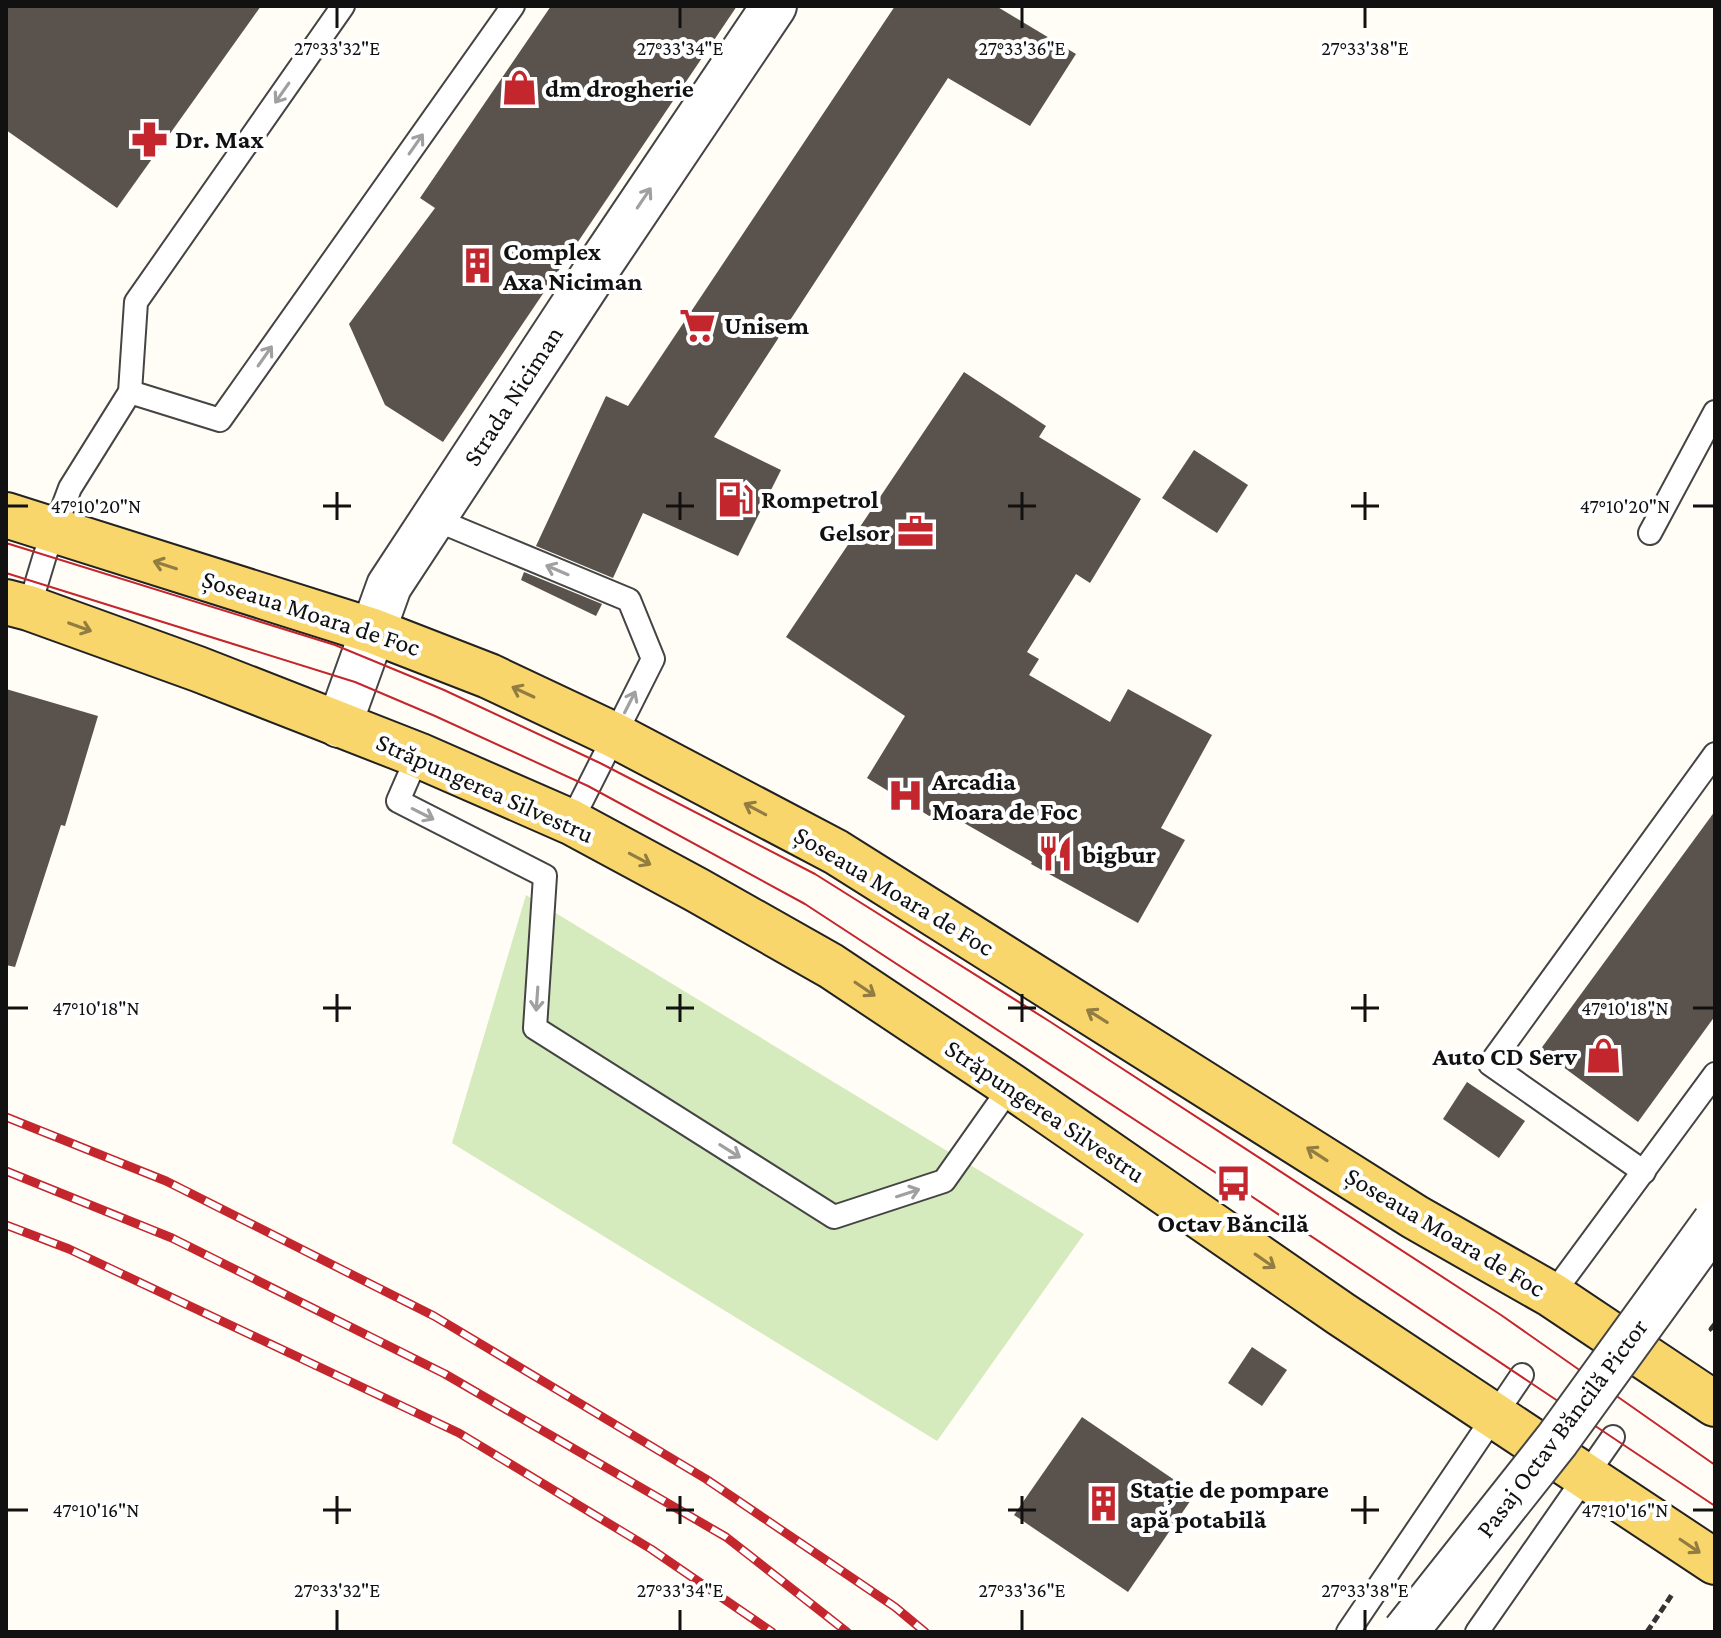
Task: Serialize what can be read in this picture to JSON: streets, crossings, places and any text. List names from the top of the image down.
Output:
{
  "streets": {
    "main road": ["Șoseaua Moara de Foc", "Străpungerea Silvestru"],
    "street": ["Strada Niciman", "Pasaj Octav Băncilă Pictor"]
  },
  "crossings": [
    ["Strada Niciman", "Șoseaua Moara de Foc"],
    ["Strada Niciman", "Străpungerea Silvestru"]
  ],
  "one_way": ["Strada Niciman", "Șoseaua Moara de Foc", "Străpungerea Silvestru"],
  "places": {
    "shop": ["dm drogherie", "Auto CD Serv"],
    "pharmacy": ["Dr. Max"],
    "building": ["Complex Axa Niciman", "Stație de pompare apă potabilă"],
    "supermarket": ["Unisem"],
    "fuel station": ["Rompetrol"],
    "office": ["Gelsor"],
    "hospital": ["Arcadia Moara de Foc"],
    "restaurant": ["bigbur"],
    "bus stop": ["Octav Băncilă"]
  },
  "coordinates": [
    "27°33'32\"E",
    "27°33'34\"E",
    "27°33'36\"E",
    "27°33'38\"E",
    "47°10'20\"N",
    "47°10'18\"N",
    "47°10'16\"N"
  ]
}
